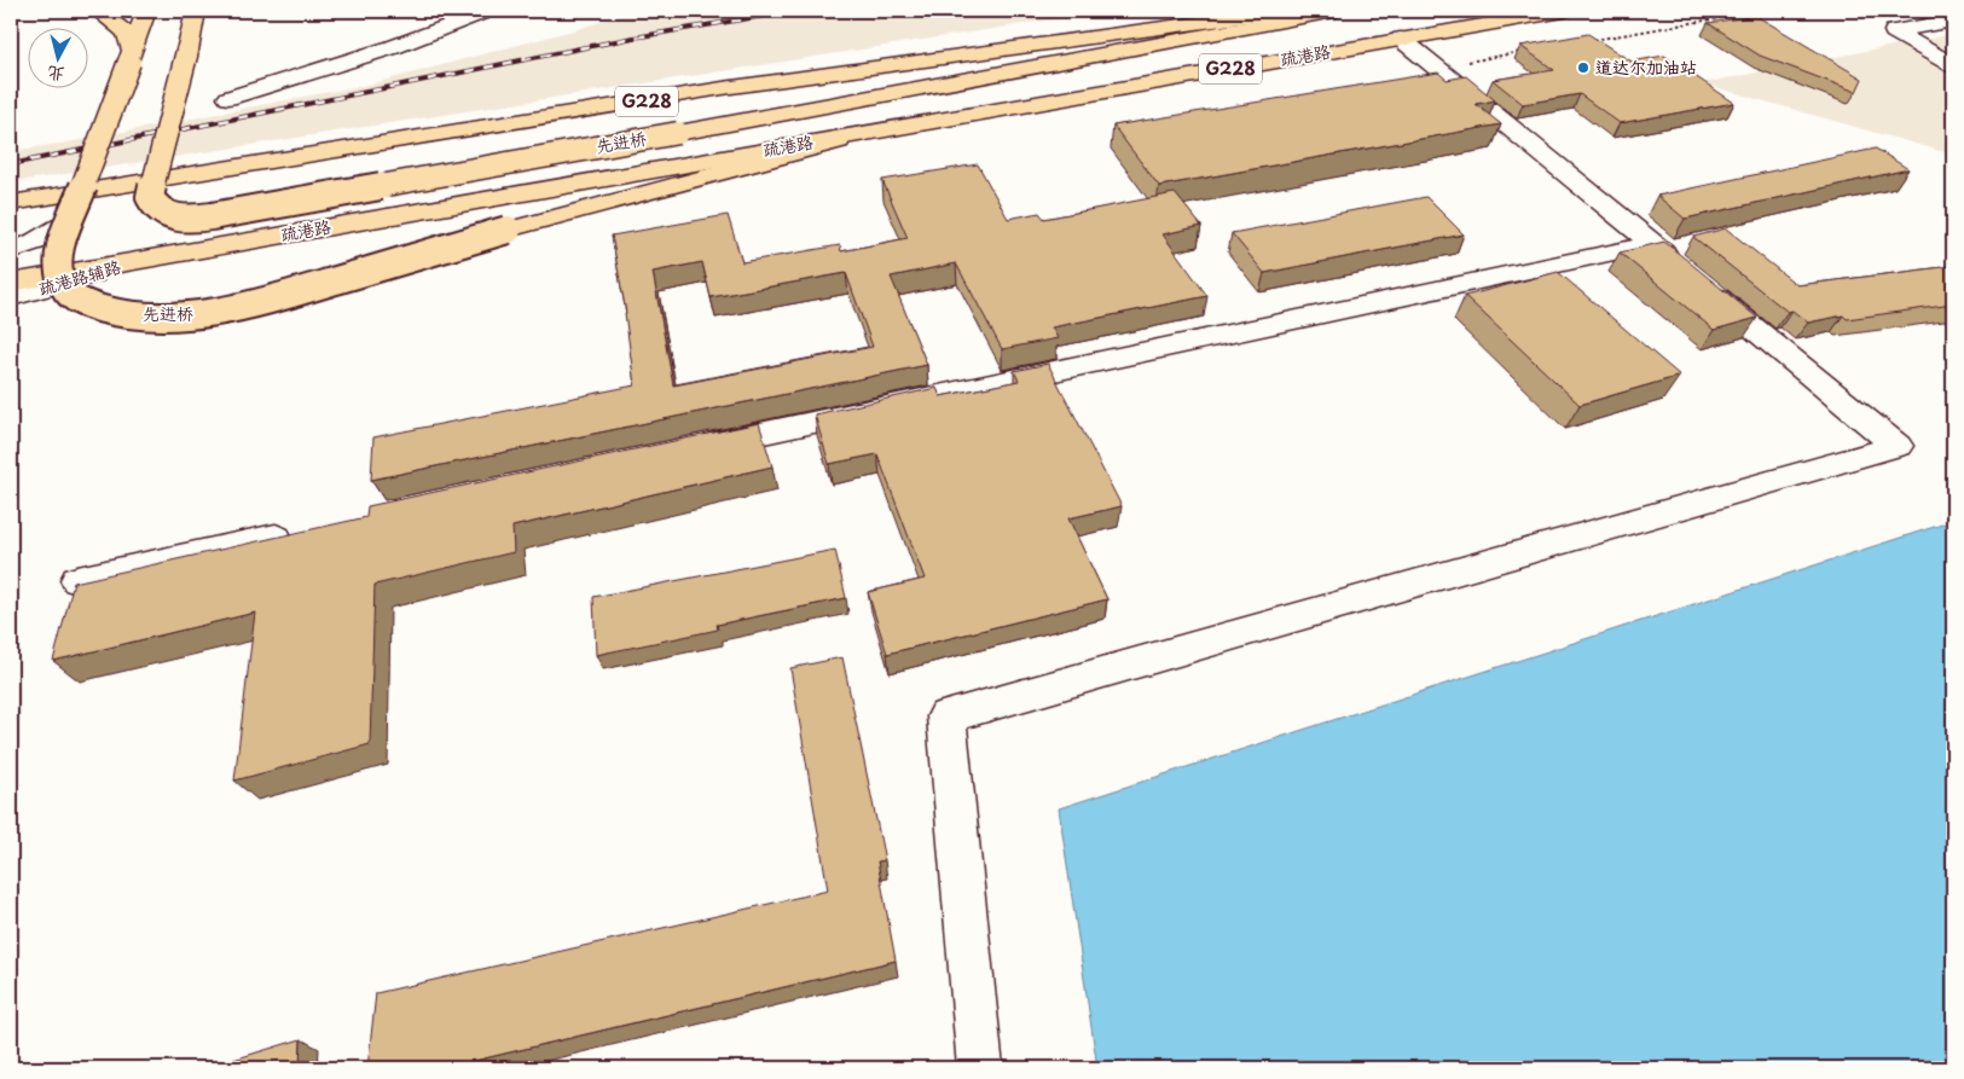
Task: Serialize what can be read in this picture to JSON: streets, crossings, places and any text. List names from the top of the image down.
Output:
{
  "streets": {
    "main road": ["疏港路", "G228", "先进桥"],
    "street": ["疏港路辅路"]
  },
  "crossings": [
    ["疏港路", "先进桥"],
    ["疏港路", "疏港路辅路"]
  ],
  "places": ["道达尔加油站"],
  "north": "bottom"
}
